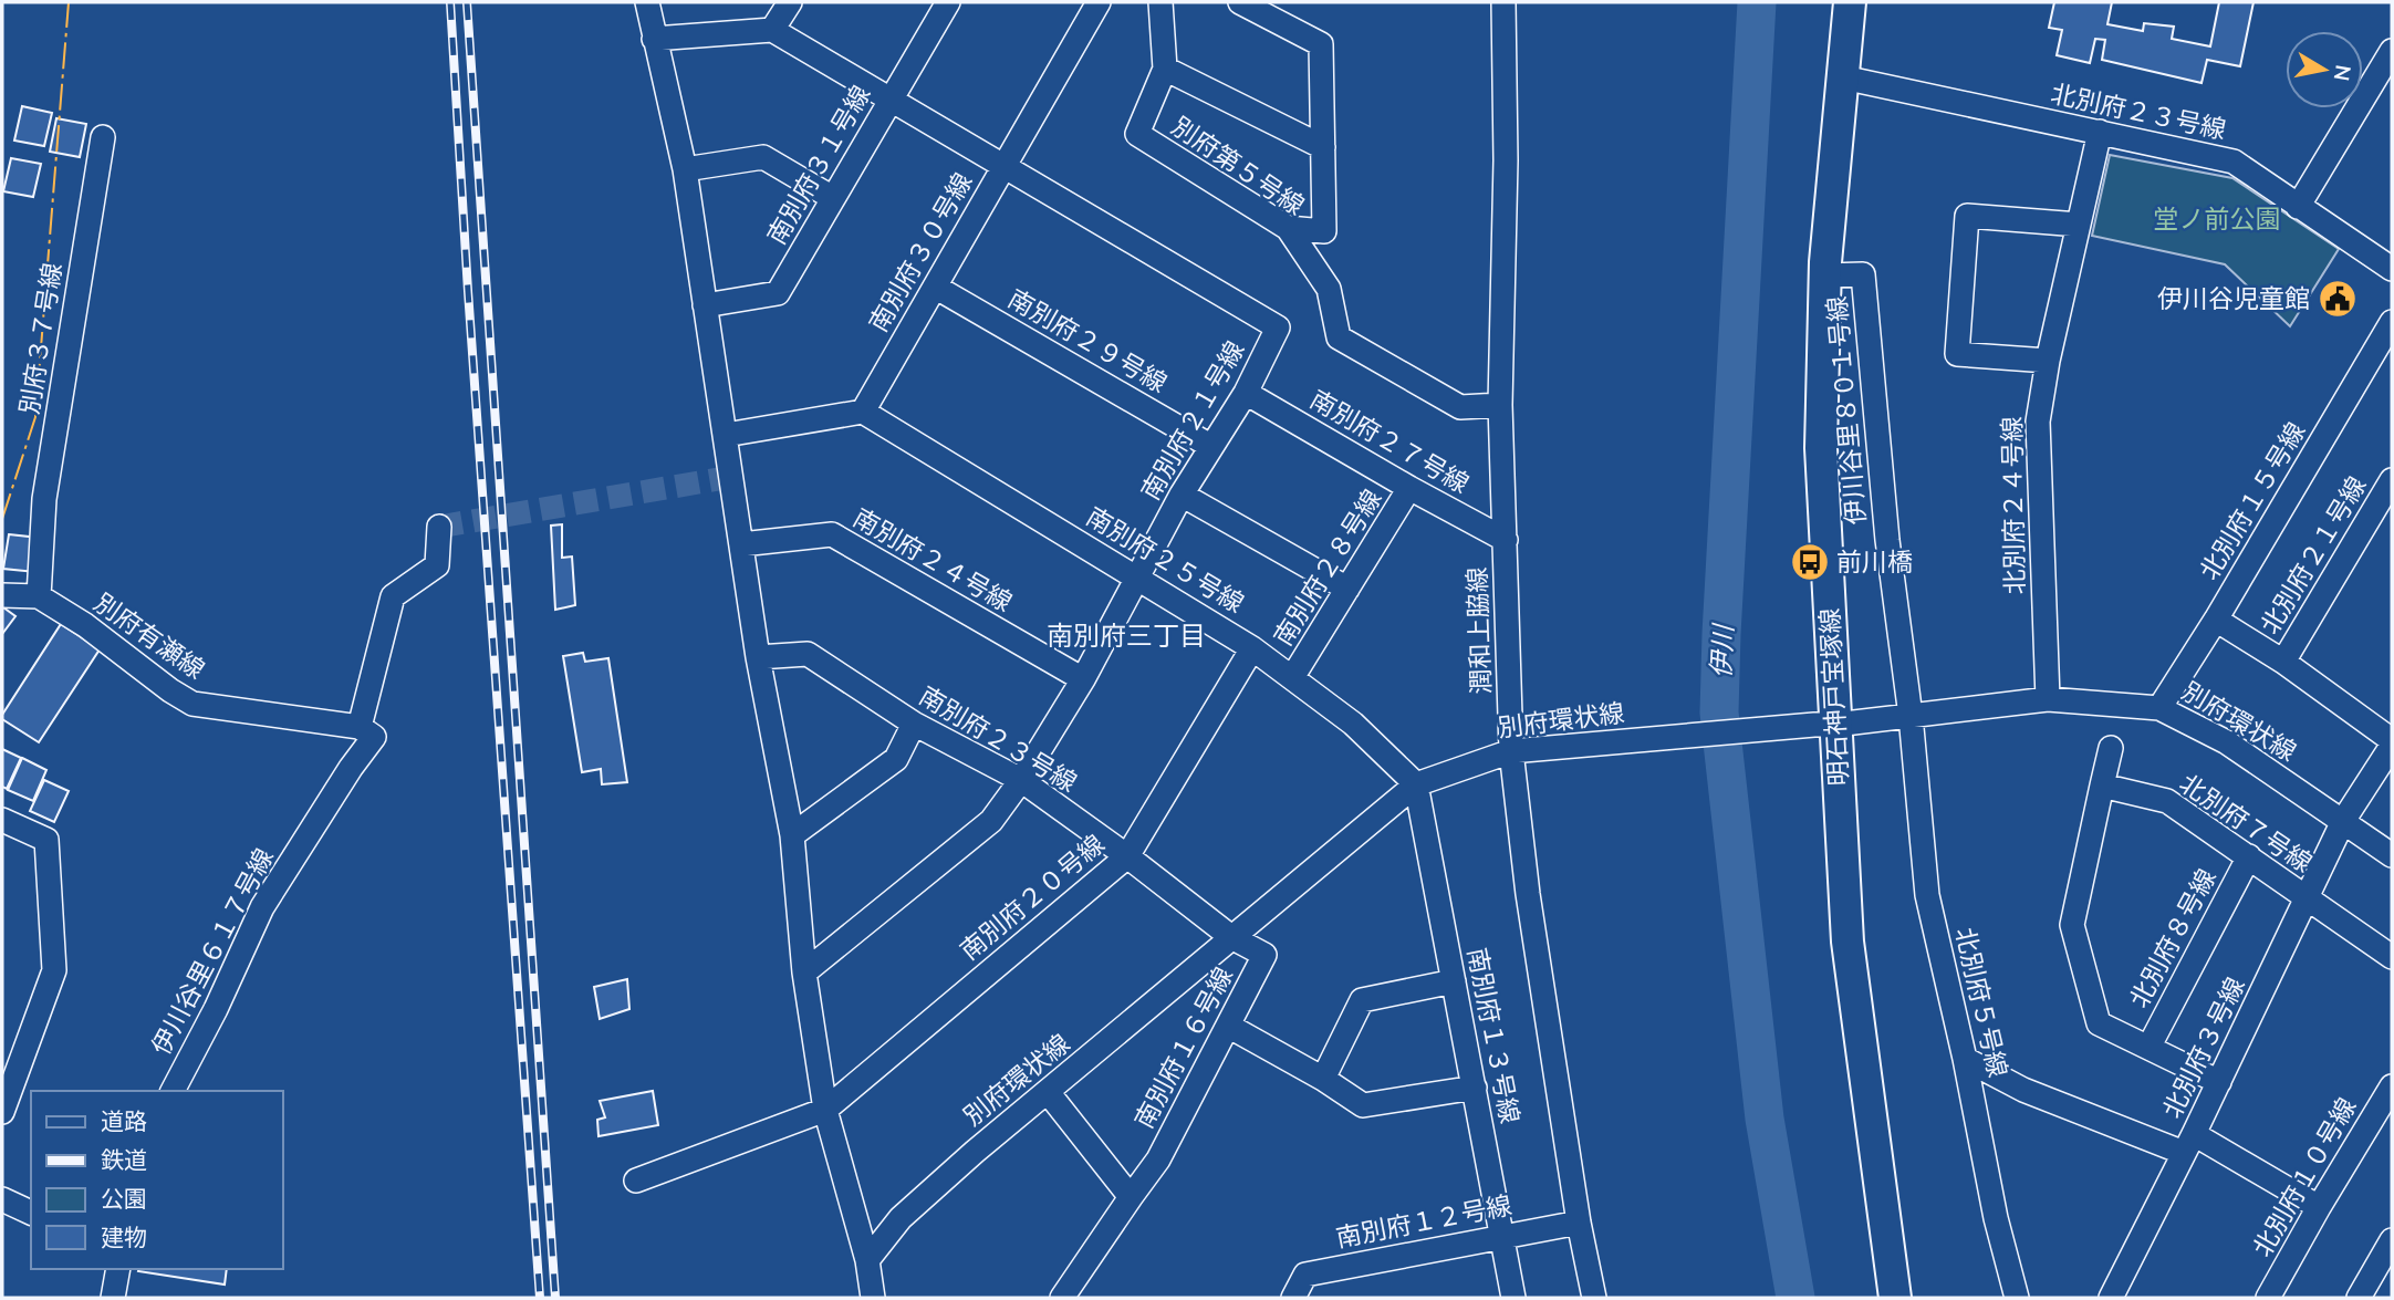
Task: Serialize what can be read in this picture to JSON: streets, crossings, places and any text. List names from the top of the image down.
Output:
{
  "streets": {
    "main road": ["明石神戸宝塚線"],
    "street": [
      "北別府２３号線",
      "南別府３１号線",
      "別府第５号線",
      "南別府３０号線",
      "別府３７号線",
      "南別府２９号線",
      "伊川谷里８０１号線",
      "南別府２１号線",
      "南別府２７号線",
      "北別府１５号線",
      "北別府２４号線",
      "北別府２１号線",
      "南別府２４号線",
      "南別府２５号線",
      "南別府２８号線",
      "潤和上脇線",
      "別府有瀬線",
      "別府環状線",
      "南別府２３号線",
      "北別府７号線",
      "南別府２０号線",
      "北別府８号線",
      "伊川谷里６１７号線",
      "北別府５号線",
      "南別府１３号線",
      "南別府１６号線",
      "北別府３号線",
      "北別府１０号線",
      "南別府１２号線"
    ]
  },
  "crossings": [
    ["北別府２３号線", "北別府２４号線"],
    ["北別府２３号線", "明石神戸宝塚線"],
    ["南別府３１号線", "南別府２１号線"],
    ["別府第５号線", "潤和上脇線"],
    ["南別府３０号線", "南別府２９号線"],
    ["南別府３０号線", "南別府２１号線"],
    ["南別府３０号線", "南別府２５号線"],
    ["別府３７号線", "別府有瀬線"],
    ["南別府２９号線", "南別府２１号線"],
    ["伊川谷里８０１号線", "明石神戸宝塚線"],
    ["伊川谷里８０１号線", "別府環状線"],
    ["伊川谷里８０１号線", "北別府５号線"],
    ["南別府２１号線", "南別府２７号線"],
    ["南別府２１号線", "南別府２４号線"],
    ["南別府２１号線", "南別府２５号線"],
    ["南別府２１号線", "南別府２３号線"],
    ["南別府２７号線", "南別府２８号線"],
    ["南別府２７号線", "潤和上脇線"],
    ["北別府１５号線", "別府環状線"],
    ["北別府２４号線", "別府環状線"],
    ["南別府２５号線", "南別府２８号線"],
    ["南別府２５号線", "別府環状線"],
    ["南別府２５号線", "南別府２０号線"],
    ["南別府２５号線", "南別府１３号線"],
    ["潤和上脇線", "別府環状線"],
    ["潤和上脇線", "南別府１２号線"],
    ["別府有瀬線", "伊川谷里６１７号線"],
    ["明石神戸宝塚線", "別府環状線"],
    ["別府環状線", "南別府２３号線"],
    ["別府環状線", "北別府５号線"],
    ["別府環状線", "南別府１３号線"],
    ["別府環状線", "南別府１６号線"],
    ["別府環状線", "北別府３号線"],
    ["南別府２３号線", "南別府２０号線"],
    ["南別府２３号線", "南別府１６号線"],
    ["北別府７号線", "北別府８号線"],
    ["北別府７号線", "北別府３号線"],
    ["南別府１３号線", "南別府１２号線"]
  ],
  "districts": ["南別府三丁目"],
  "water": ["伊川"],
  "parks": ["堂ノ前公園"],
  "places": {
    "public building": ["伊川谷児童館"],
    "bus stop": ["前川橋"]
  },
  "legend": [
    "道路",
    "鉄道",
    "公園",
    "建物"
  ],
  "north": "right"
}
